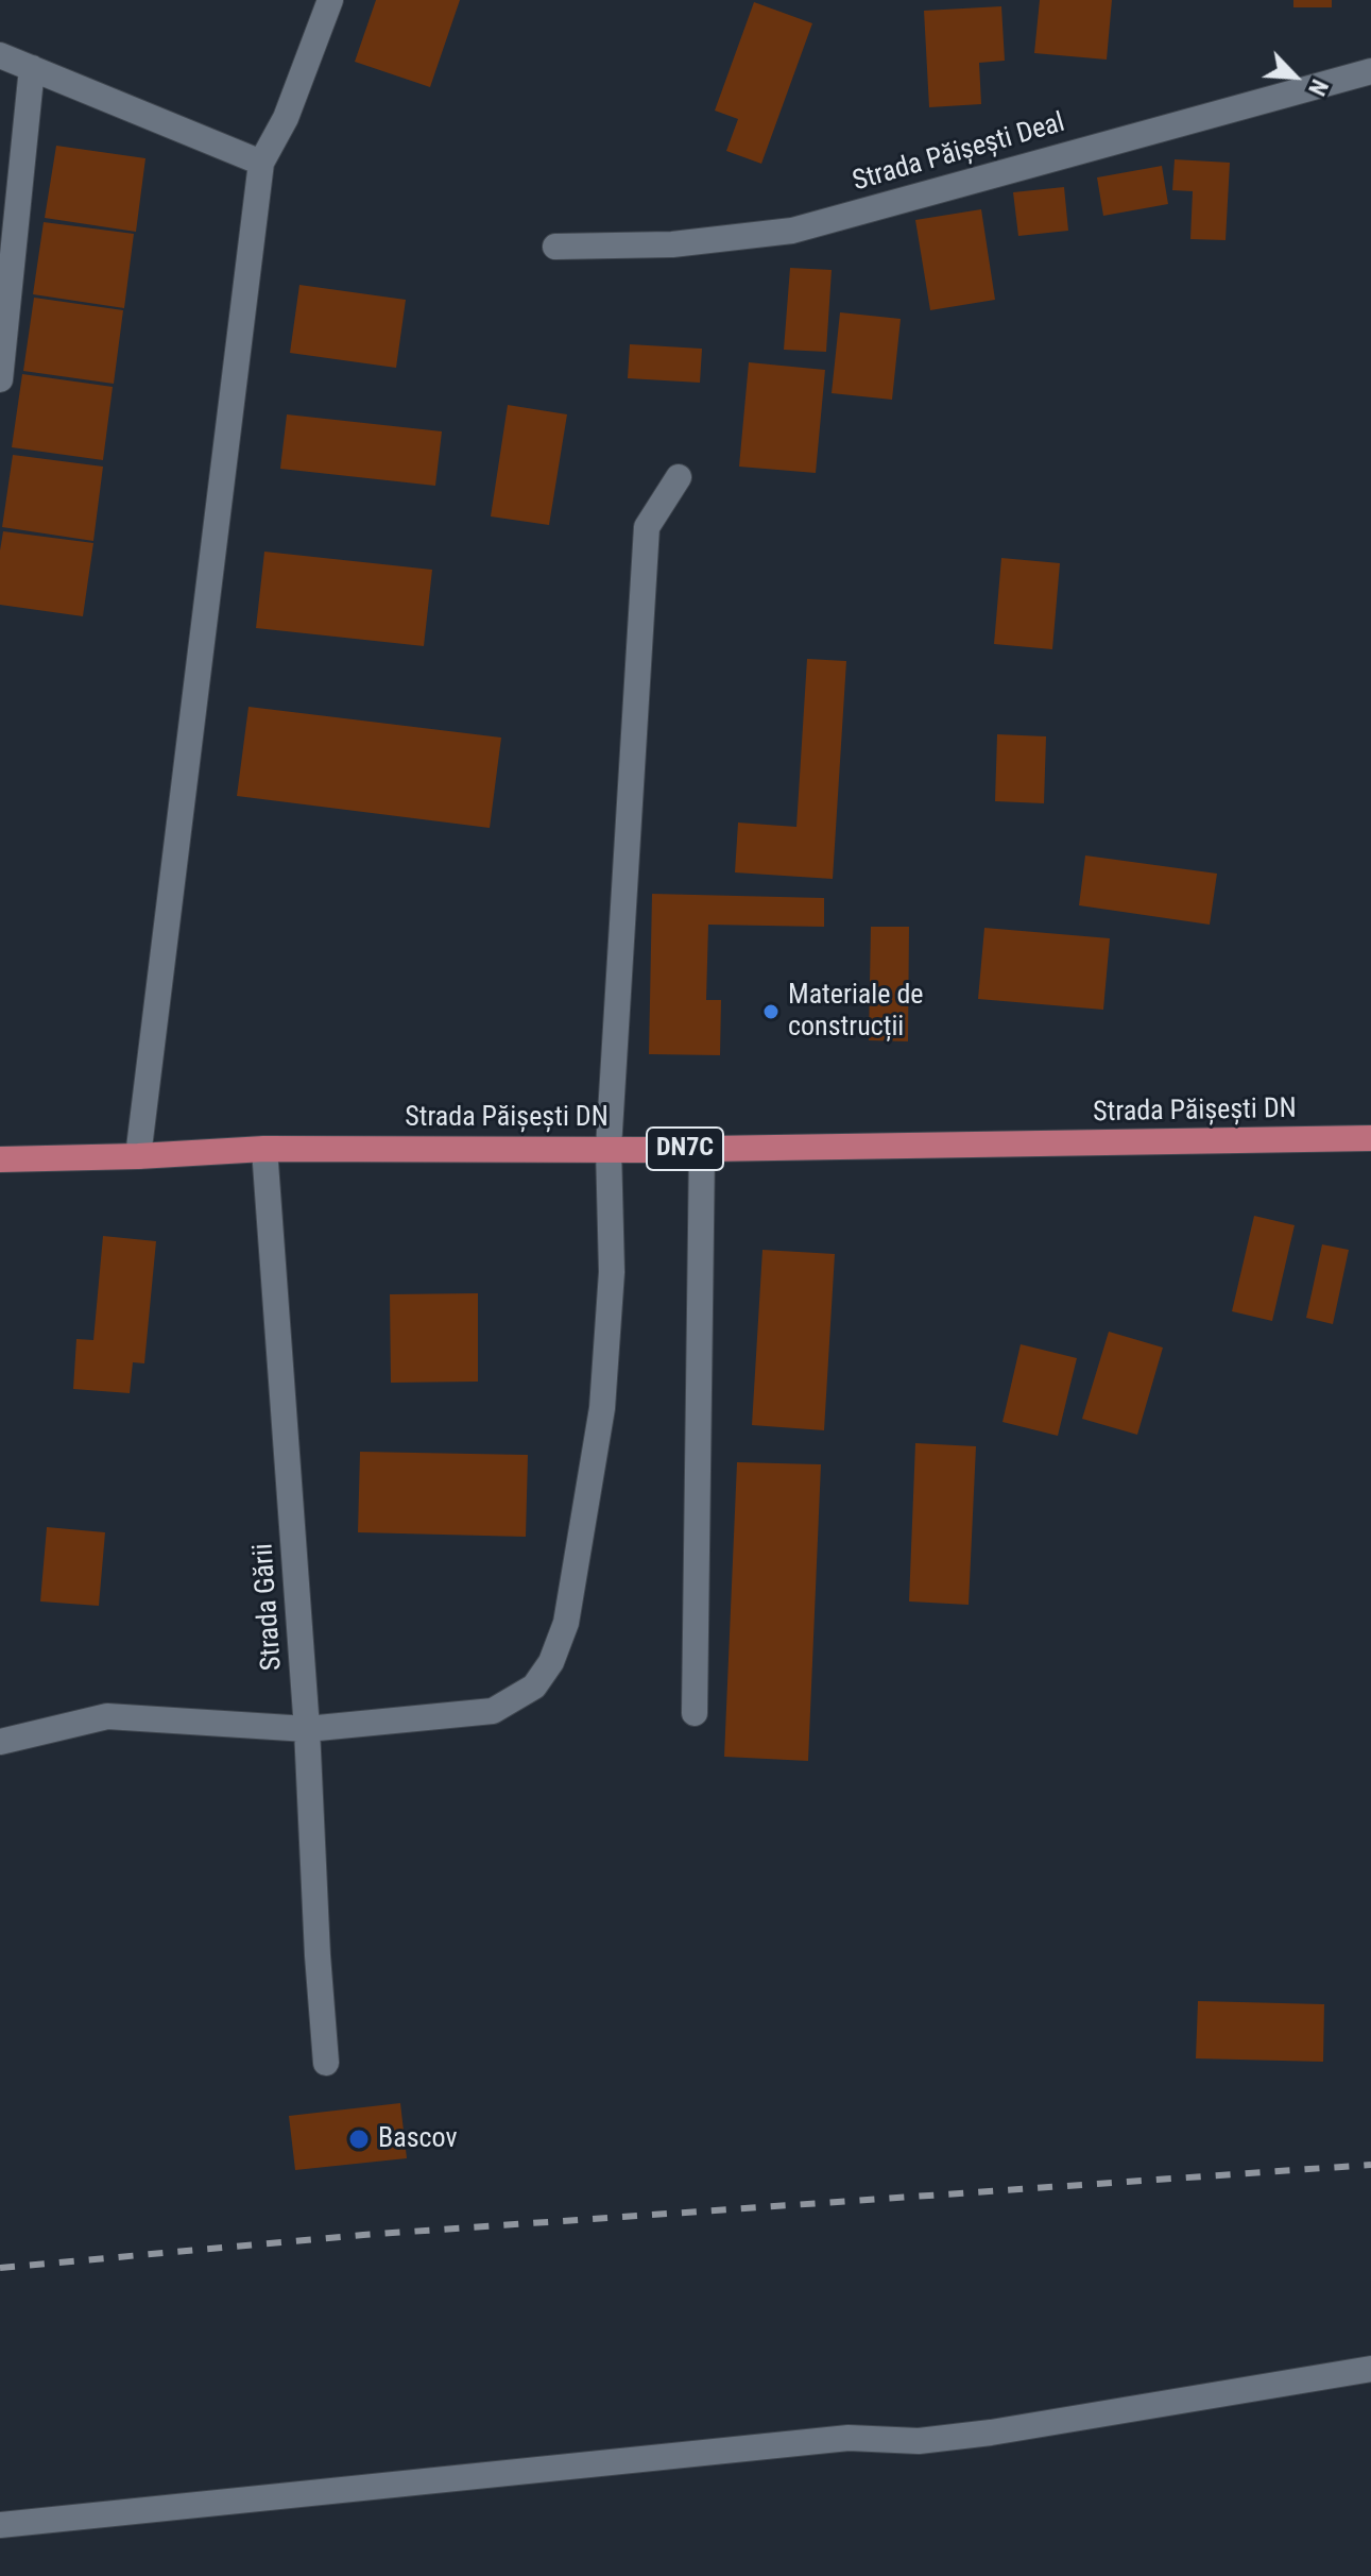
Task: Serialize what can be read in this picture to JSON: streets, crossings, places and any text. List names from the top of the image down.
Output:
{
  "streets": {
    "main road": ["Strada Păișești DN", "DN7C"],
    "street": ["Strada Păișești Deal", "Strada Gării"]
  },
  "crossings": [
    ["Strada Păișești DN", "Strada Gării"]
  ],
  "places": ["Materiale de construcții", "Bascov"],
  "north": "bottom right"
}
